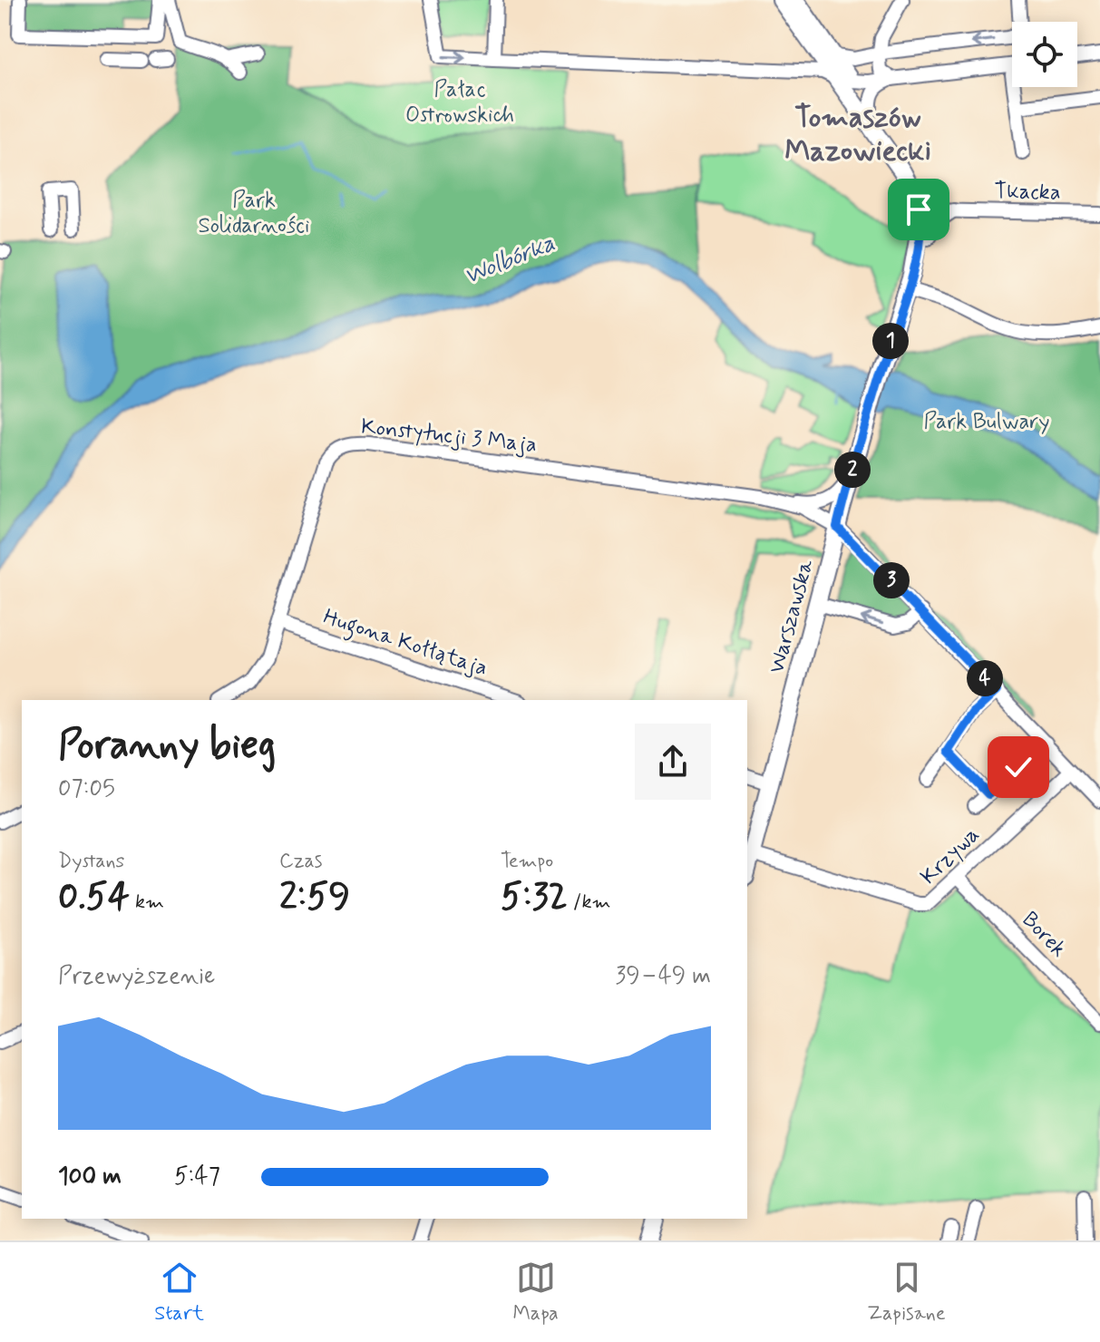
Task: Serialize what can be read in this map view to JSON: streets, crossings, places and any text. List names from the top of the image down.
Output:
{
  "streets": {
    "main road": ["Warszawska"],
    "street": [
      "Tkacka",
      "Konstytucji 3 Maja",
      "Hugona Kołłątaja",
      "Krzywa",
      "Borek"
    ]
  },
  "crossings": [
    ["Konstytucji 3 Maja", "Warszawska"],
    ["Konstytucji 3 Maja", "Hugona Kołłątaja"],
    ["Konstytucji 3 Maja", "Krzywa"],
    ["Warszawska", "Krzywa"],
    ["Krzywa", "Borek"]
  ],
  "districts": ["Tomaszów Mazowiecki"],
  "water": ["Wolbórka"],
  "parks": ["Pałac Ostrowskich", "Park Solidarności", "Park Bulwary"],
  "page": {
    "pins": [
      "1",
      "2",
      "3",
      "4"
    ],
    "heading": ["Poranny bieg", "07:05"],
    "stats": [
      ["Dystans", "0.54 km"],
      ["Czas", "2:59"],
      ["Tempo", "5:32 /km"]
    ],
    "chart": ["Przewyższenie", "39–49 m"],
    "list": [
      {
        "name": "100 m",
        "note": "5:47"
      }
    ],
    "tabs": ["Start", "Mapa", "Zapisane"]
  }
}
